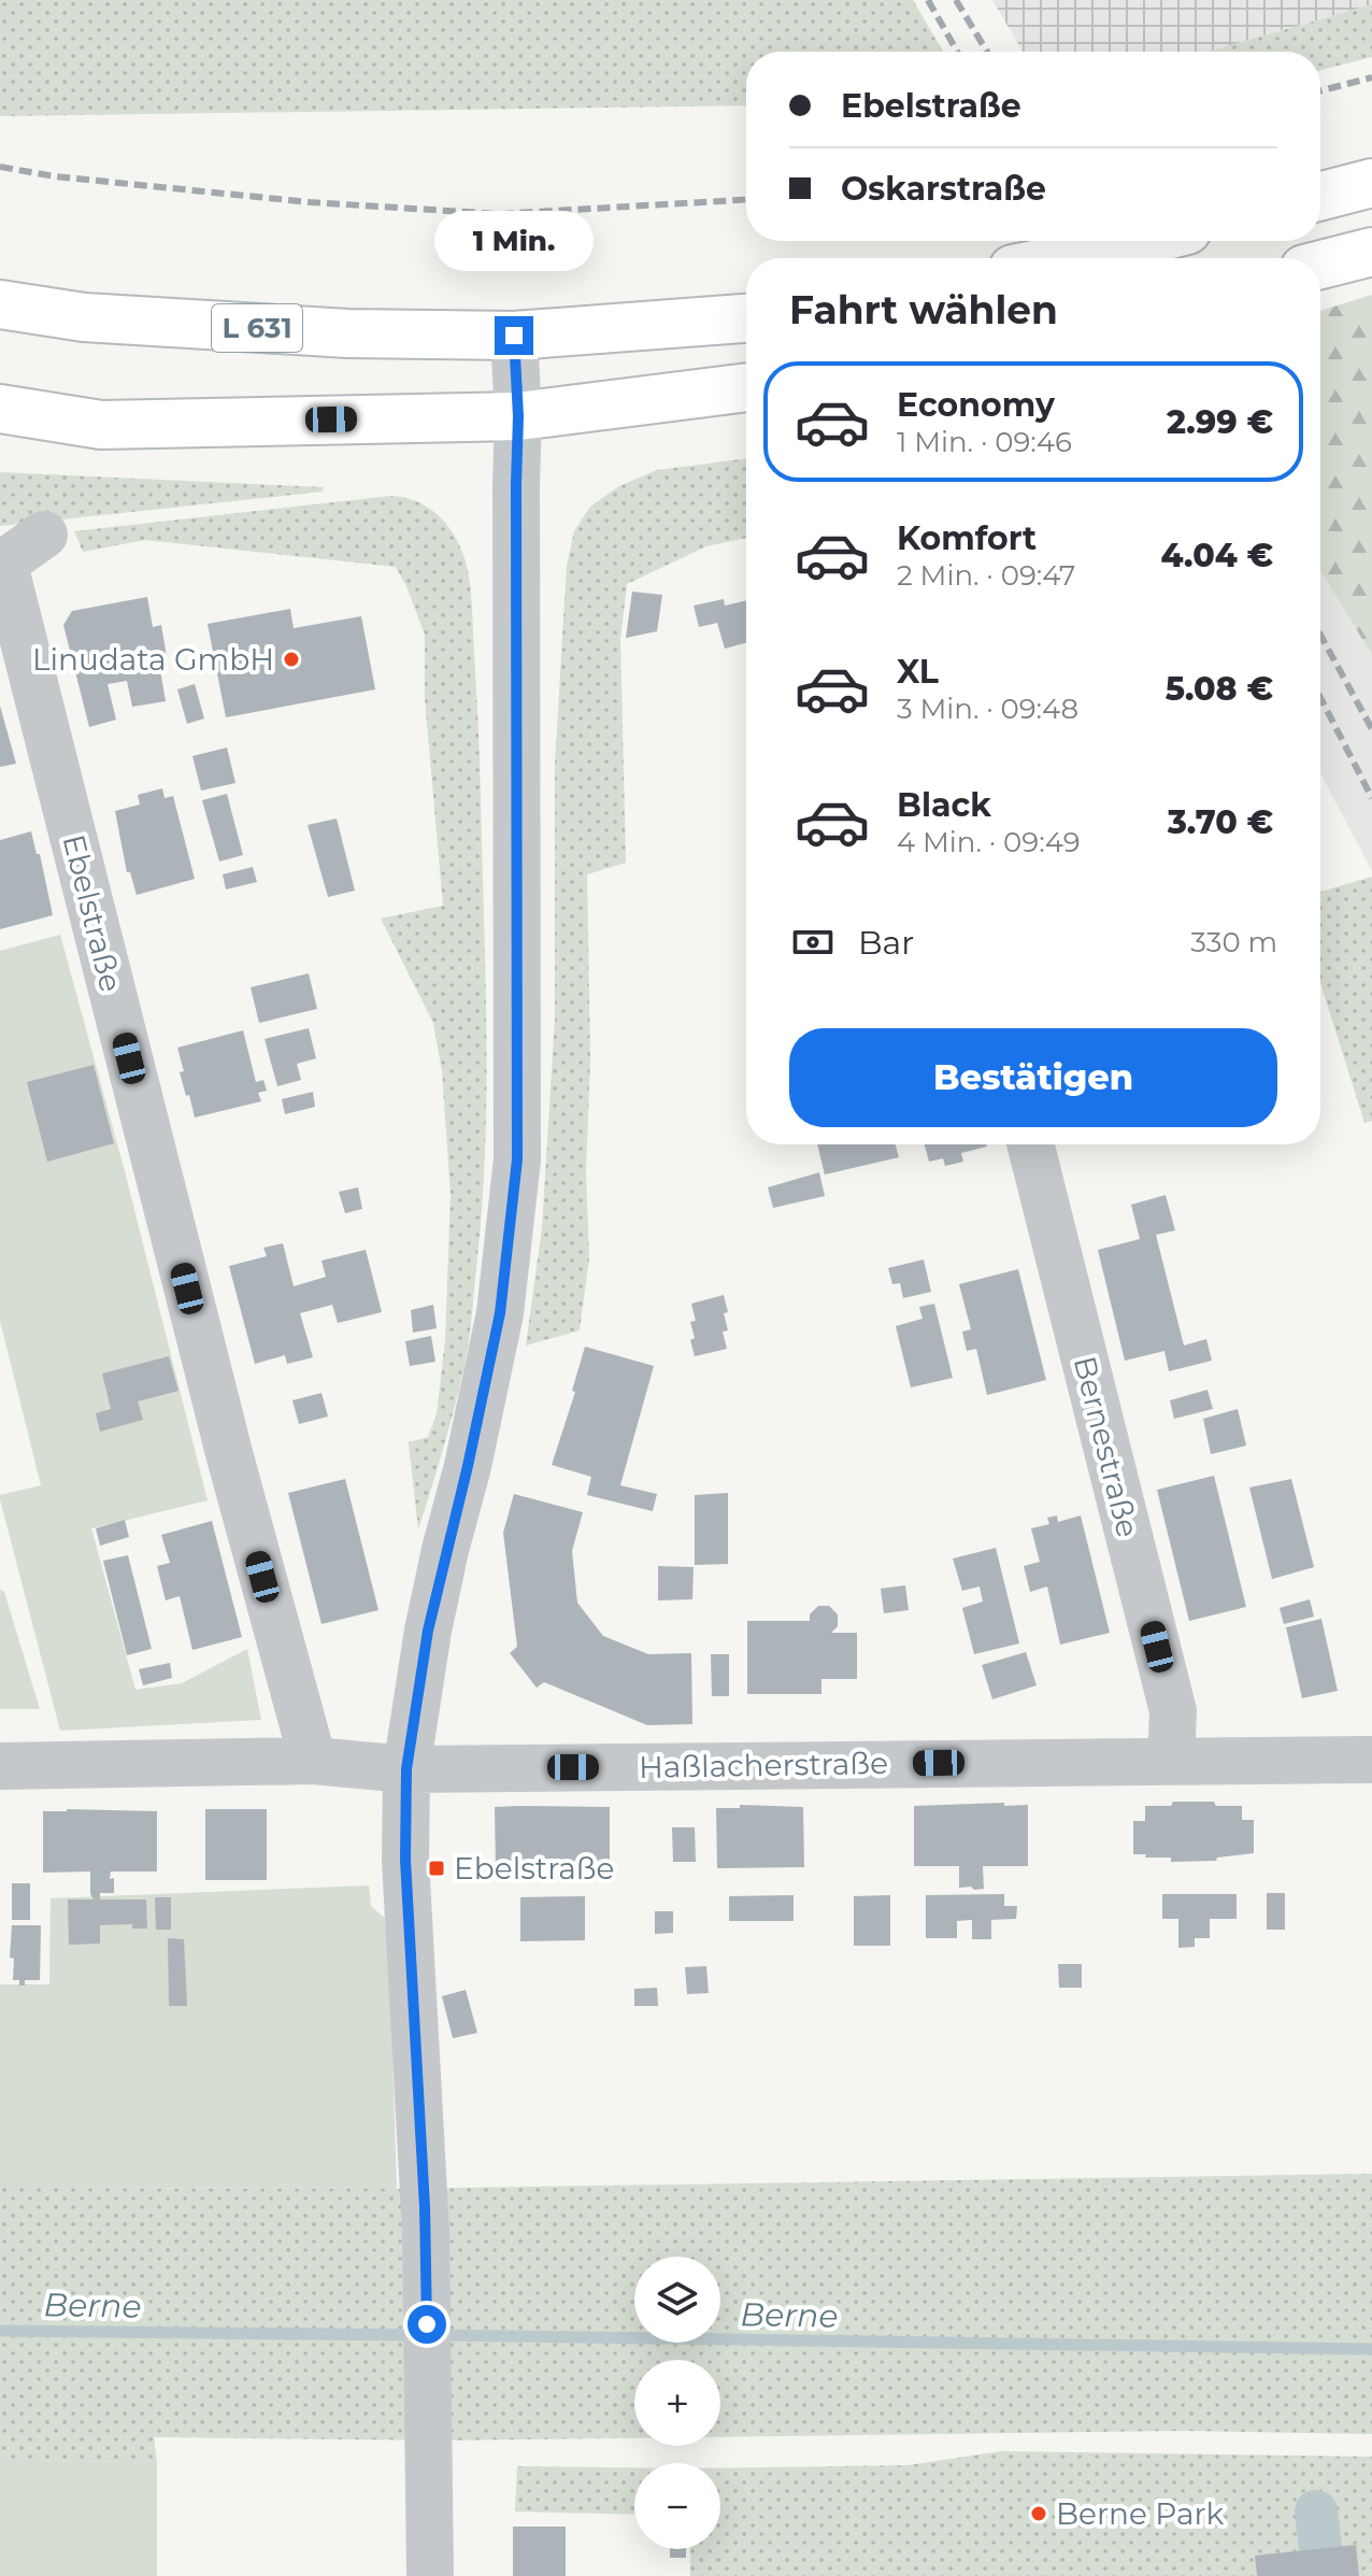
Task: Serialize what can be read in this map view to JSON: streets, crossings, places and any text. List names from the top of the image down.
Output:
{
  "streets": {
    "main road": ["L 631"],
    "street": ["Ebelstraße", "Bernestraße", "Haßlacherstraße"]
  },
  "crossings": [
    ["Ebelstraße", "Haßlacherstraße"],
    ["Bernestraße", "Haßlacherstraße"]
  ],
  "water": ["Berne"],
  "places": {
    "other": ["Linudata GmbH", "Berne Park"],
    "transit": ["Ebelstraße"]
  },
  "page": {
    "banner": ["Ebelstraße", "Oskarstraße"],
    "bubble": "1 Min.",
    "heading": "Fahrt wählen",
    "list": [
      {
        "name": "Economy",
        "note": "1 Min. · 09:46",
        "value": "2.99 €"
      },
      {
        "name": "Komfort",
        "note": "2 Min. · 09:47",
        "value": "4.04 €"
      },
      {
        "name": "XL",
        "note": "3 Min. · 09:48",
        "value": "5.08 €"
      },
      {
        "name": "Black",
        "note": "4 Min. · 09:49",
        "value": "3.70 €"
      }
    ],
    "pay": ["Bar", "330 m"],
    "buttons": "Bestätigen",
    "map_buttons": ["+", "−"]
  }
}
